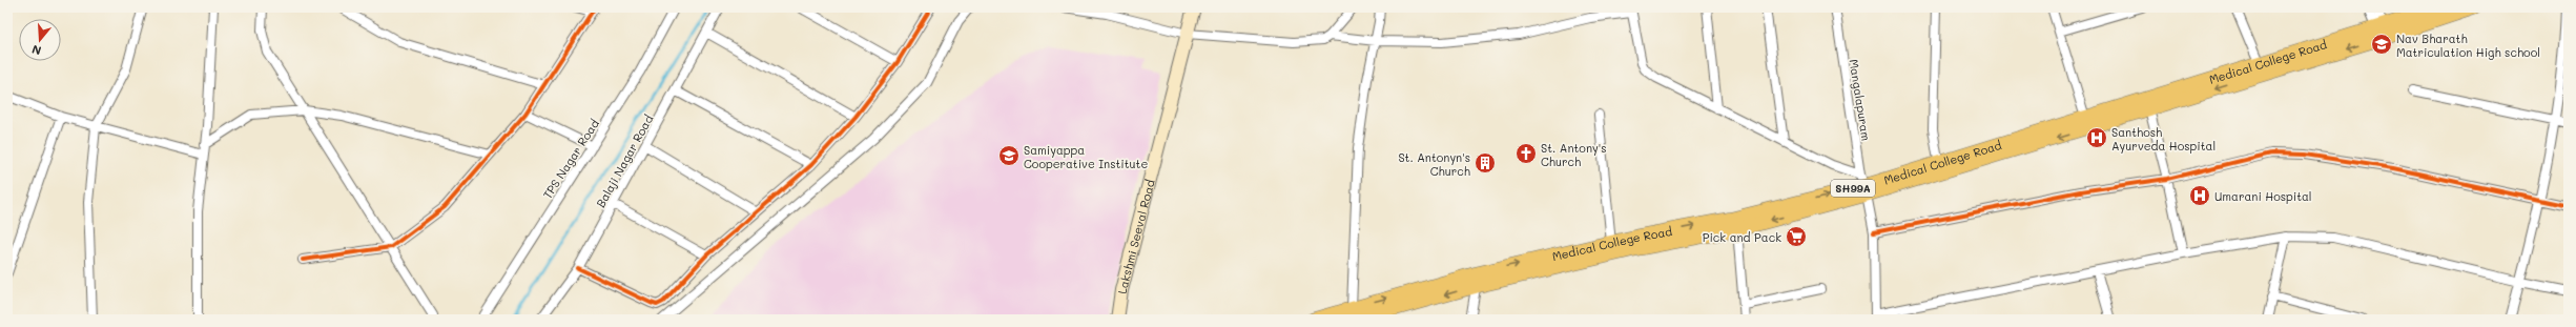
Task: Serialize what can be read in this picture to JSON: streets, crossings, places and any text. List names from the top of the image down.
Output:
{
  "streets": {
    "main road": ["Medical College Road", "SH99A"],
    "street": [
      "Mangalapuram",
      "TPS Nagar Road",
      "Balaji Nagar Road",
      "Lakshmi Seeval Road"
    ]
  },
  "crossings": [
    ["Medical College Road", "Mangalapuram"]
  ],
  "places": {
    "school or university": ["Nav Bharath Matriculation High school", "Samiyappa Cooperative Institute"],
    "hospital": ["Santhosh Ayurveda Hospital", "Umarani Hospital"],
    "church": ["St. Antony's Church"],
    "building": ["St. Antonyn's Church"],
    "supermarket": ["Pick and Pack"]
  },
  "north": "bottom"
}
